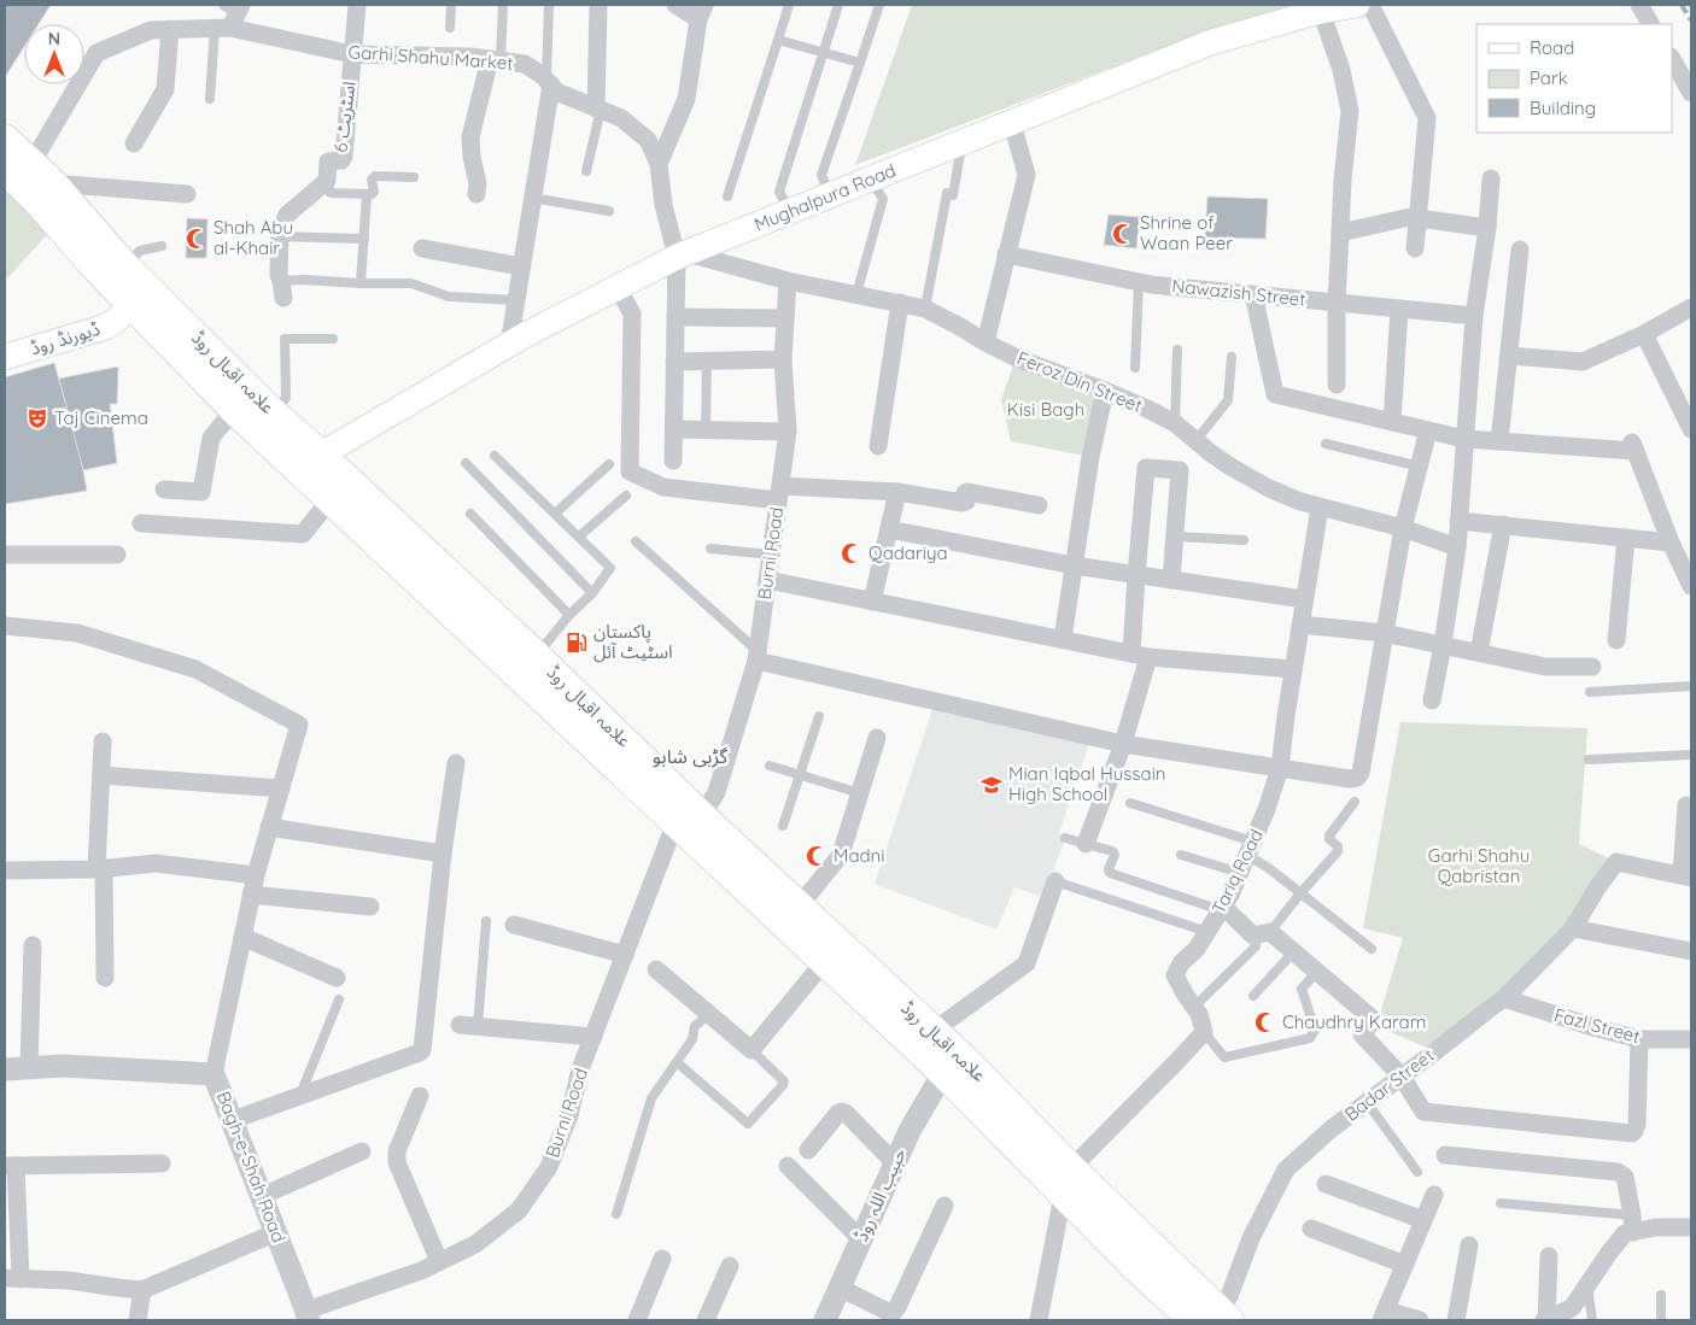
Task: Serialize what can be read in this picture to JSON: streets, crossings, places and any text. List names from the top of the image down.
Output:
{
  "streets": {
    "main road": ["Mughalpura Road", "ڈیورنڈ روڈ", "علامہ اقبال روڈ"],
    "street": [
      "Garhi Shahu Market",
      "اسٹریٹ 6",
      "Nawazish Street",
      "Feroz Din Street",
      "Burni Road",
      "Tariq Road",
      "Fazl Street",
      "Badar Street",
      "Bagh-e-Shah Road",
      "حبیب اللہ روڈ"
    ]
  },
  "crossings": [
    ["Garhi Shahu Market", "اسٹریٹ 6"],
    ["Garhi Shahu Market", "Mughalpura Road"],
    ["Garhi Shahu Market", "علامہ اقبال روڈ"],
    ["Garhi Shahu Market", "Feroz Din Street"],
    ["Mughalpura Road", "علامہ اقبال روڈ"],
    ["Mughalpura Road", "Feroz Din Street"],
    ["ڈیورنڈ روڈ", "علامہ اقبال روڈ"],
    ["علامہ اقبال روڈ", "Burni Road"],
    ["علامہ اقبال روڈ", "Badar Street"],
    ["علامہ اقبال روڈ", "حبیب اللہ روڈ"],
    ["Feroz Din Street", "Burni Road"],
    ["Feroz Din Street", "Tariq Road"],
    ["Burni Road", "Bagh-e-Shah Road"],
    ["Fazl Street", "Badar Street"]
  ],
  "districts": ["گڑہی شاہو"],
  "parks": ["Kisi Bagh", "Garhi Shahu Qabristan"],
  "places": {
    "mosque": [
      "Shrine of Waan Peer",
      "Shah Abu al-Khair",
      "Qadariya",
      "Madni",
      "Chaudhry Karam"
    ],
    "theatre": ["Taj Cinema"],
    "fuel station": ["پاکستان اسٹیٹ آئل"],
    "school or university": ["Mian Iqbal Hussain High School"]
  },
  "legend": ["Road", "Park", "Building"],
  "north": "top"
}
